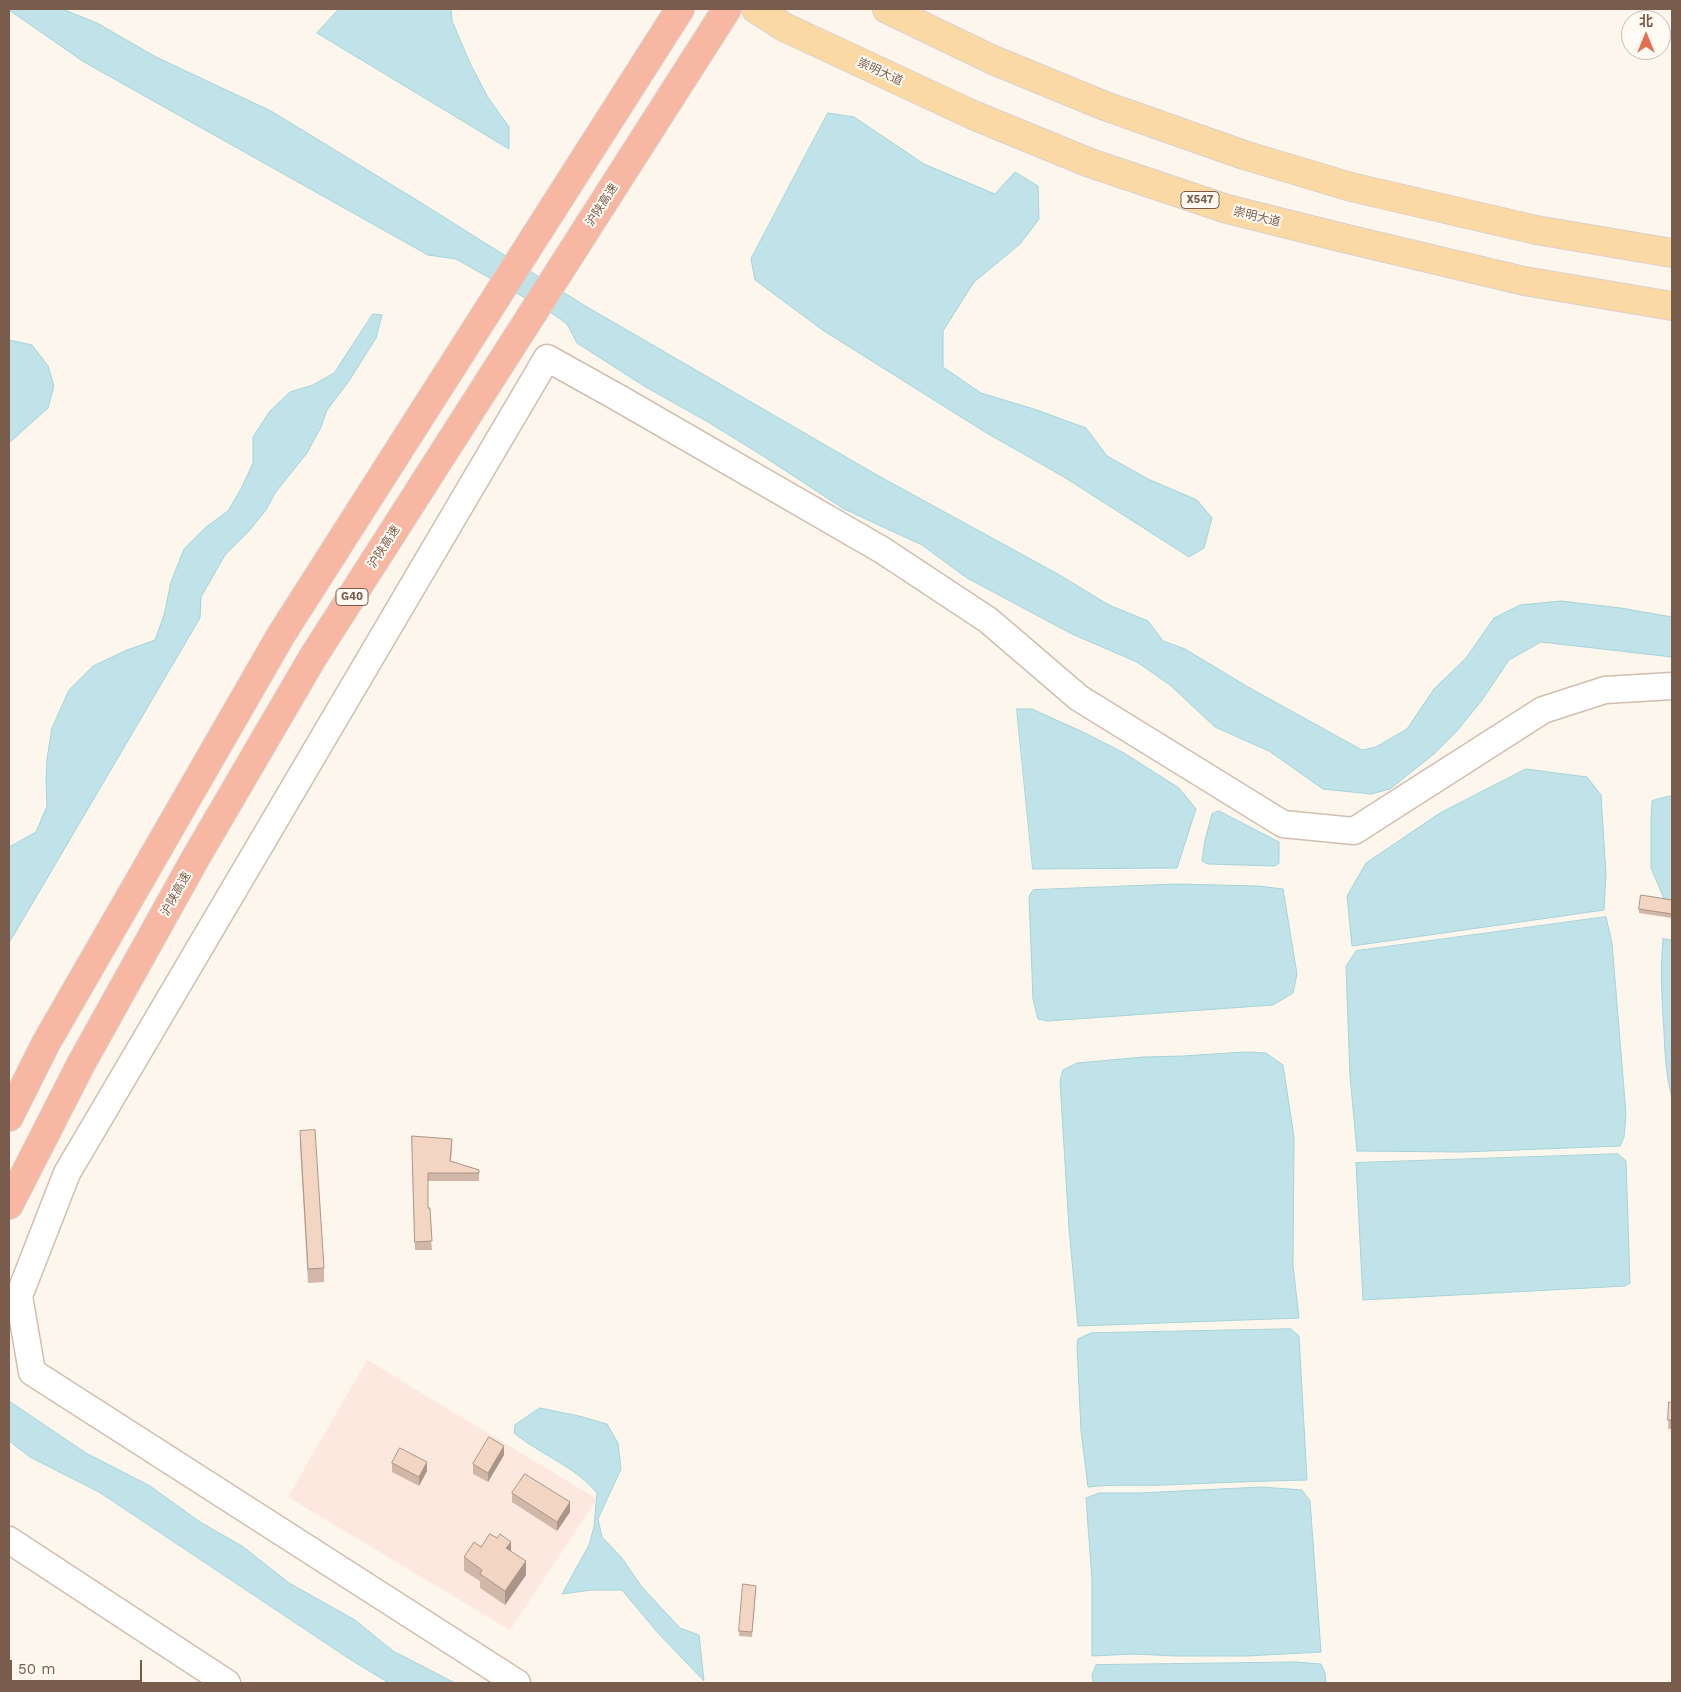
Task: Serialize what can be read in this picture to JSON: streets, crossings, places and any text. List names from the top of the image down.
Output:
{
  "streets": {
    "highway": ["沪陕高速", "G40"],
    "main road": ["崇明大道", "X547"]
  },
  "scale_bar": "50 m",
  "north": "top"
}
